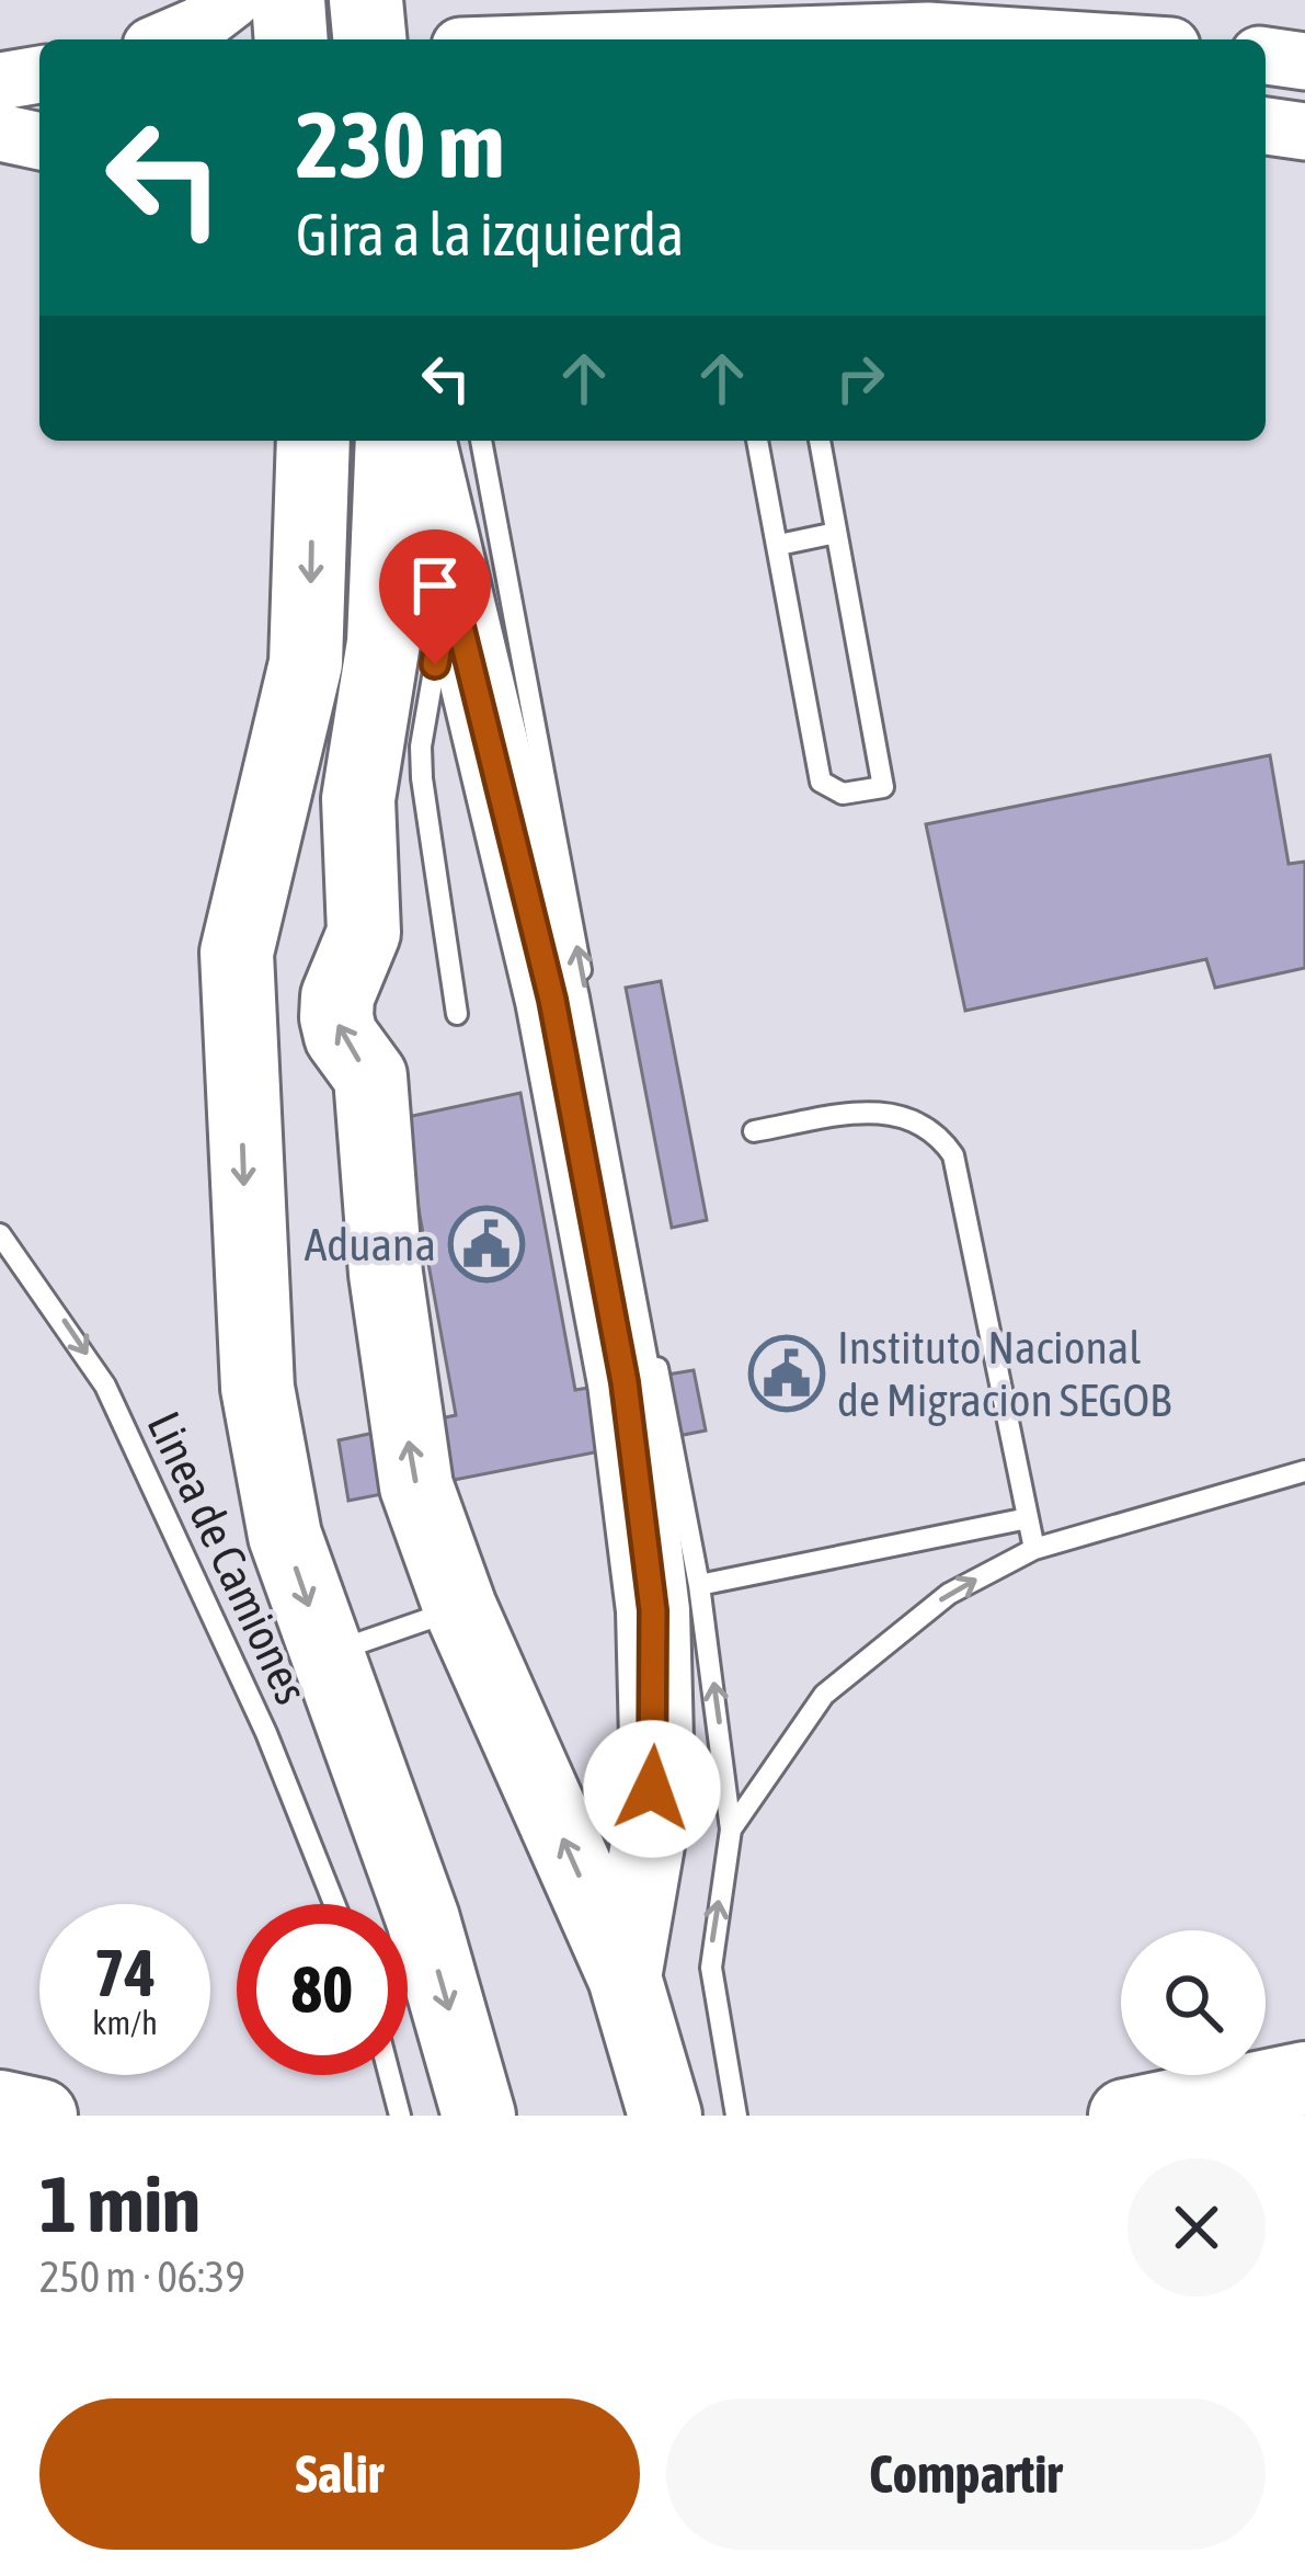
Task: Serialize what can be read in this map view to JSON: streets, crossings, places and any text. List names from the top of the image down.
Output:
{
  "streets": {
    "lane": ["Linea de Camiones"]
  },
  "one_way": ["Linea de Camiones"],
  "places": {
    "public building": ["Aduana", "Instituto Nacional de Migracion SEGOB"]
  },
  "page": {
    "turn": ["230 m", "Gira a la izquierda"],
    "speed": "74 km/h",
    "limit": "80",
    "heading": ["1 min", "250 m · 06:39"],
    "buttons": ["Salir", "Compartir"]
  }
}
